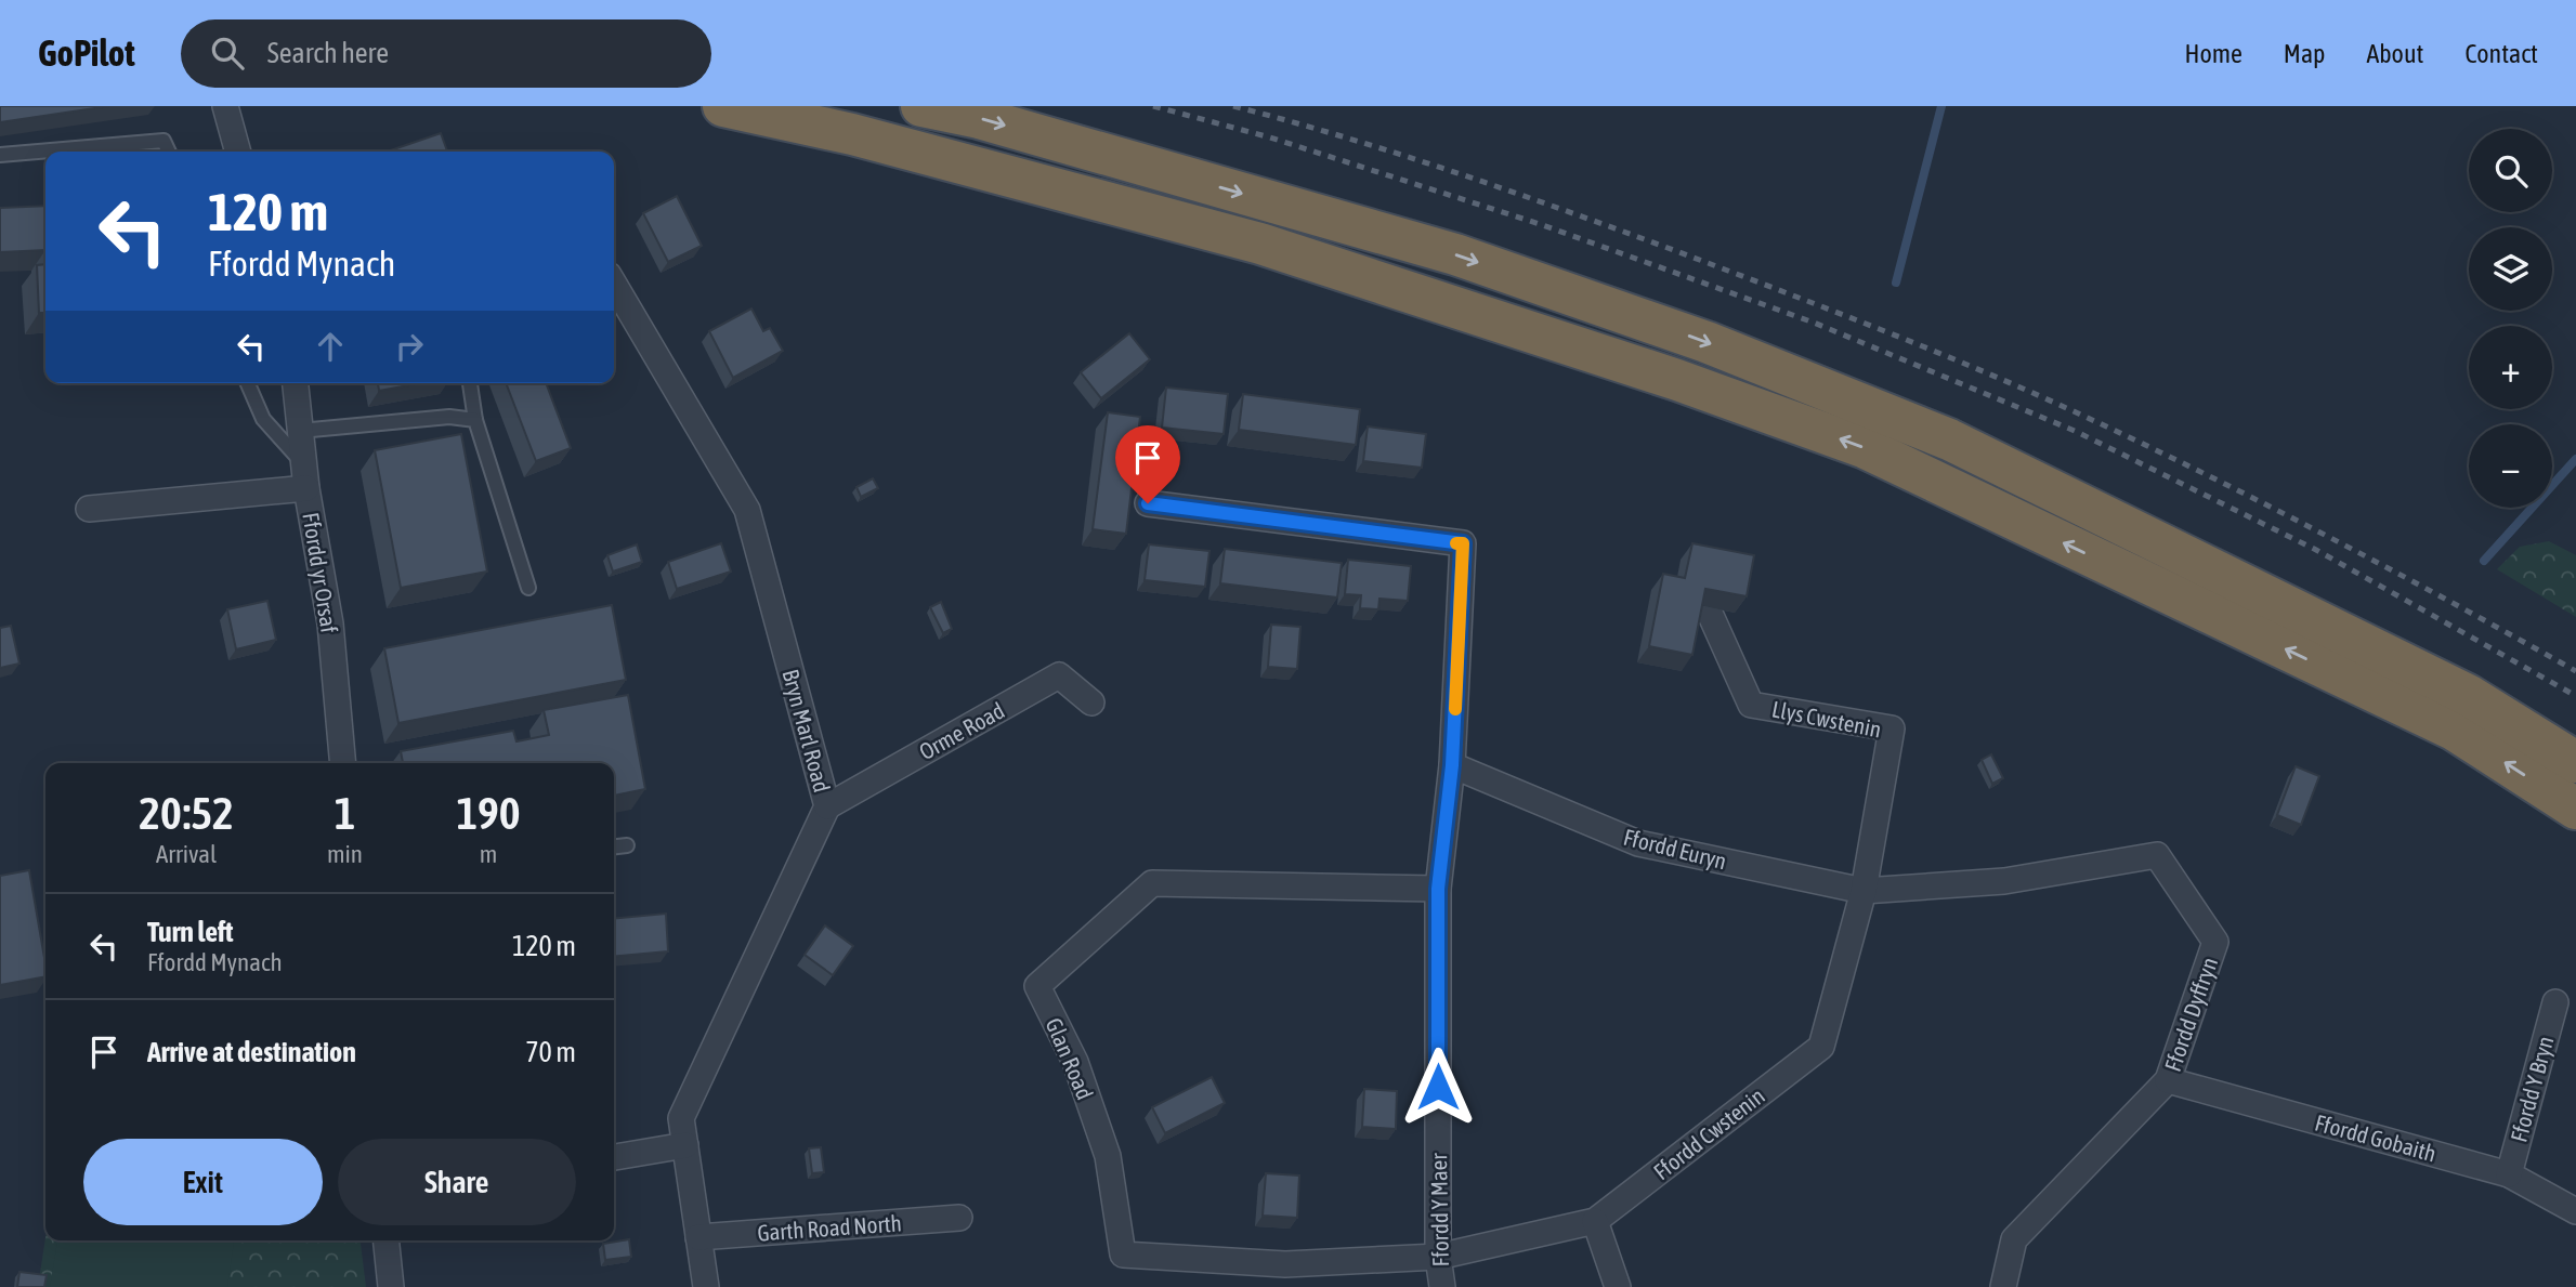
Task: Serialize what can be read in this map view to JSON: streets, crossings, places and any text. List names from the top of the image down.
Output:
{
  "streets": {
    "street": [
      "Ffordd yr Orsaf",
      "Llys Cwstenin",
      "Bryn Marl Road",
      "Orme Road",
      "Ffordd Euryn",
      "Ffordd Dyffryn",
      "Glan Road",
      "Ffordd Y Bryn",
      "Ffordd Cwstenin",
      "Ffordd Gobaith",
      "Ffordd Y Maer",
      "Garth Road North"
    ]
  },
  "crossings": [
    ["Llys Cwstenin", "Ffordd Euryn"],
    ["Llys Cwstenin", "Ffordd Dyffryn"],
    ["Llys Cwstenin", "Ffordd Cwstenin"],
    ["Bryn Marl Road", "Orme Road"],
    ["Bryn Marl Road", "Garth Road North"],
    ["Ffordd Euryn", "Ffordd Dyffryn"],
    ["Ffordd Euryn", "Ffordd Cwstenin"],
    ["Ffordd Euryn", "Ffordd Y Maer"],
    ["Ffordd Dyffryn", "Ffordd Cwstenin"],
    ["Ffordd Dyffryn", "Ffordd Gobaith"],
    ["Glan Road", "Ffordd Cwstenin"],
    ["Glan Road", "Ffordd Y Maer"],
    ["Ffordd Y Bryn", "Ffordd Gobaith"],
    ["Ffordd Cwstenin", "Ffordd Y Maer"]
  ],
  "page": {
    "header": "GoPilot",
    "search": "Search here",
    "nav": [
      "Home",
      "Map",
      "About",
      "Contact"
    ],
    "map_buttons": ["+", "−"],
    "turn": ["120 m", "Ffordd Mynach"],
    "eta": [
      "20:52",
      "Arrival",
      "1",
      "min",
      "190",
      "m"
    ],
    "list": [
      {
        "name": "Turn left",
        "note": "Ffordd Mynach",
        "value": "120 m"
      },
      {
        "name": "Arrive at destination",
        "value": "70 m"
      }
    ],
    "buttons": ["Exit", "Share"]
  }
}
